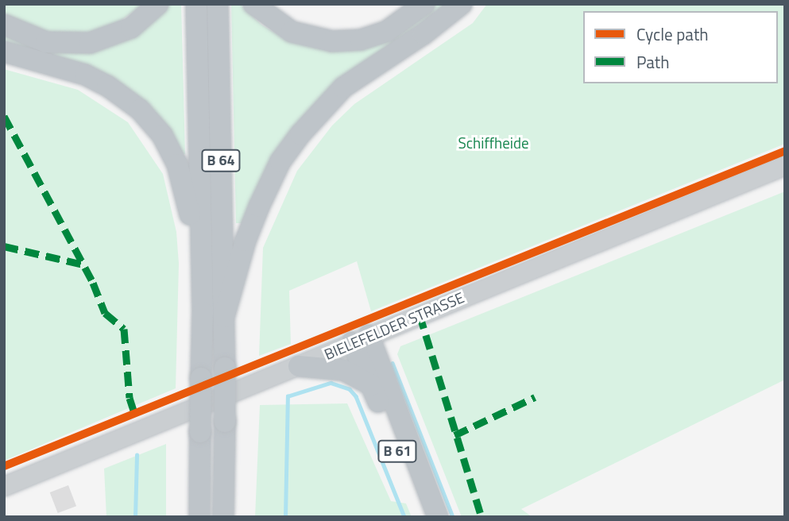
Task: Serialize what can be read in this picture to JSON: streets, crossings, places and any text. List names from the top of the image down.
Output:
{
  "streets": {
    "highway": ["B 64", "B 61"],
    "main road": ["BIELEFELDER STRASSE"]
  },
  "parks": ["Schiffheide"],
  "legend": ["Cycle path", "Path"]
}
